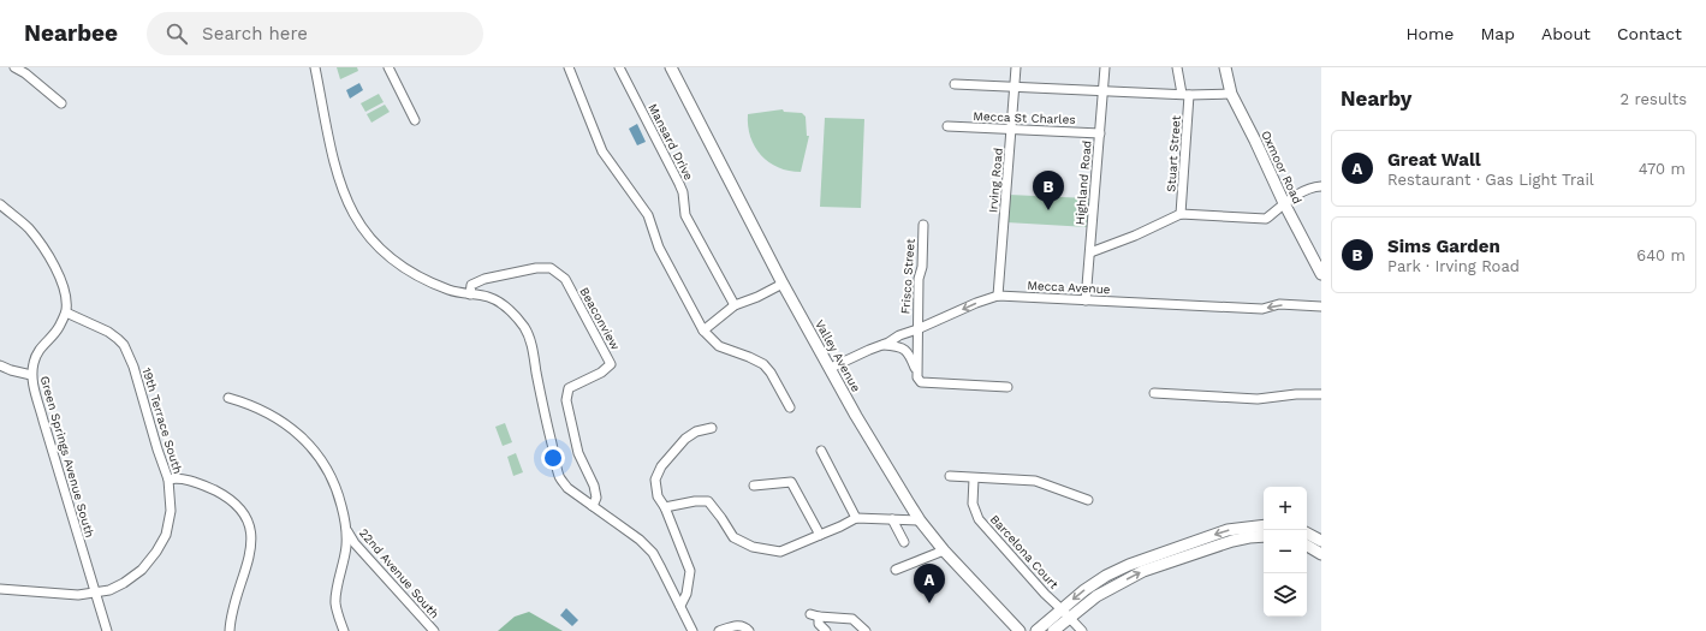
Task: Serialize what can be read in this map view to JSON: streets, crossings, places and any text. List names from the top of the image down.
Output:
{
  "streets": {
    "main road": ["Oxmoor Road", "Valley Avenue"],
    "street": [
      "Mecca St Charles",
      "Mansard Drive",
      "Stuart Street",
      "Irving Road",
      "Highland Road",
      "Frisco Street",
      "Mecca Avenue",
      "Beaconview",
      "19th Terrace South",
      "Green Springs Avenue South",
      "Barcelona Court",
      "22nd Avenue South"
    ]
  },
  "crossings": [
    ["Mecca St Charles", "Irving Road"],
    ["Mecca St Charles", "Highland Road"],
    ["Irving Road", "Mecca Avenue"],
    ["Highland Road", "Mecca Avenue"],
    ["Frisco Street", "Mecca Avenue"],
    ["Mecca Avenue", "Valley Avenue"],
    ["19th Terrace South", "Green Springs Avenue South"]
  ],
  "one_way": ["Mecca Avenue"],
  "page": {
    "header": "Nearbee",
    "search": "Search here",
    "nav": [
      "Home",
      "Map",
      "About",
      "Contact"
    ],
    "heading": ["Nearby", "2 results"],
    "list": [
      {
        "mark": "A",
        "name": "Great Wall",
        "note": "Restaurant · Gas Light Trail",
        "value": "470 m"
      },
      {
        "mark": "B",
        "name": "Sims Garden",
        "note": "Park · Irving Road",
        "value": "640 m"
      }
    ],
    "pins": ["B", "A"],
    "map_buttons": ["+", "−"]
  }
}
